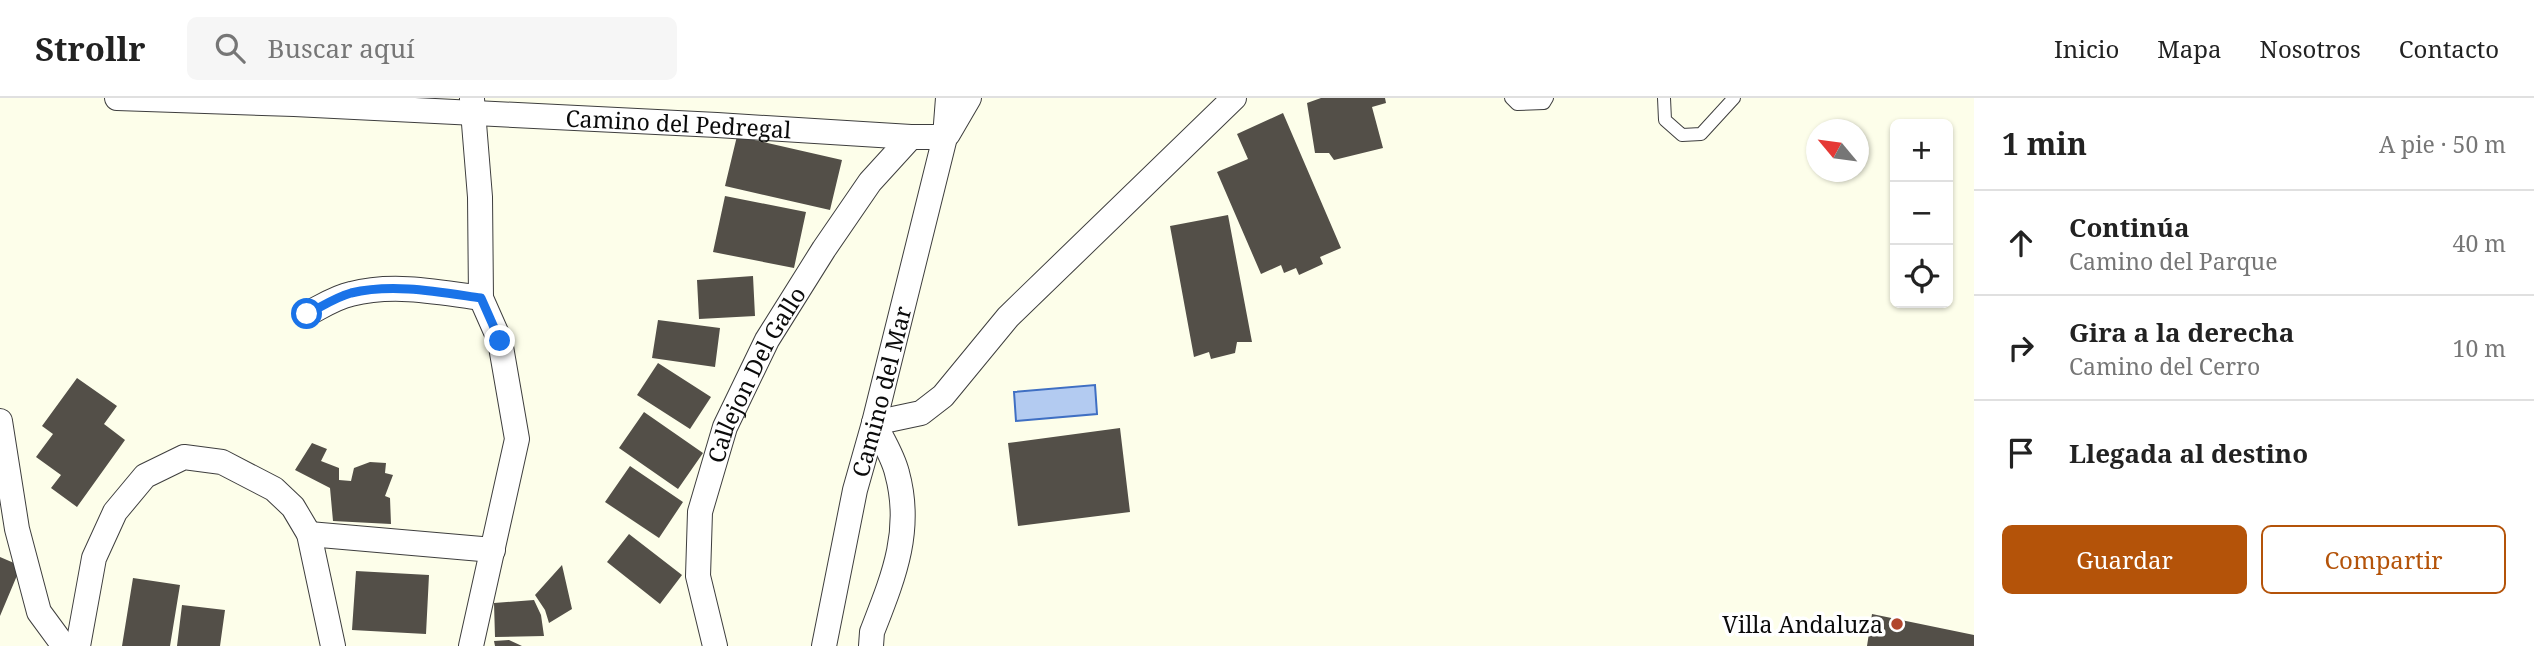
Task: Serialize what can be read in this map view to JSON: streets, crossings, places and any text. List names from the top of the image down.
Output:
{
  "streets": {
    "street": ["Camino del Pedregal", "Callejon Del Gallo", "Camino del Mar"]
  },
  "crossings": [
    ["Camino del Pedregal", "Callejon Del Gallo"],
    ["Camino del Pedregal", "Camino del Mar"]
  ],
  "places": ["Villa Andaluza"],
  "north": "top left",
  "page": {
    "header": "Strollr",
    "search": "Buscar aquí",
    "nav": [
      "Inicio",
      "Mapa",
      "Nosotros",
      "Contacto"
    ],
    "heading": ["1 min", "A pie · 50 m"],
    "map_buttons": ["+", "−"],
    "list": [
      ["Continúa", "Camino del Parque", "40 m"],
      ["Gira a la derecha", "Camino del Cerro", "10 m"],
      "Llegada al destino"
    ],
    "buttons": ["Guardar", "Compartir"]
  }
}
